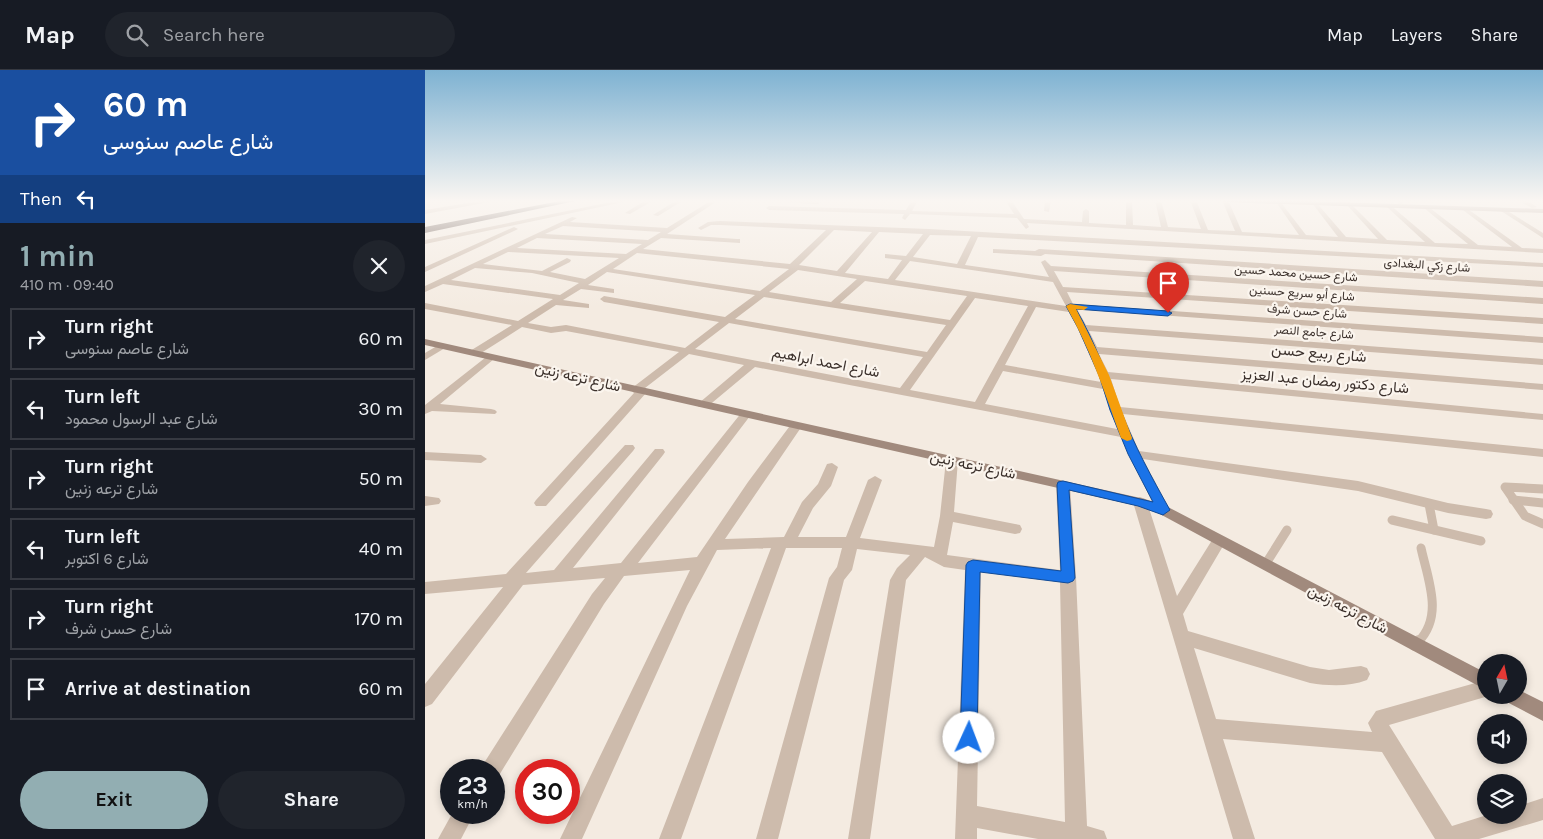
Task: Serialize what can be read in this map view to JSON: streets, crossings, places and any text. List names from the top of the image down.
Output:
{
  "streets": {
    "street": [
      "شارع زكي البغدادى",
      "شارع حسين محمد حسين",
      "شارع أبو سريع حسنين",
      "شارع حسن شرف",
      "شارع جامع النصر",
      "شارع ربيع حسن",
      "شارع احمد ابراهيم",
      "شارع ترعه زنين",
      "شارع دكتور رمضان عبد العزيز"
    ]
  },
  "north": "top",
  "page": {
    "header": "Map",
    "search": "Search here",
    "nav": ["Map", "Layers", "Share"],
    "turn": ["60 m", "شارع عاصم سنوسى"],
    "then": "Then",
    "heading": ["1 min", "410 m · 09:40"],
    "list": [
      {
        "name": "Turn right",
        "note": "شارع عاصم سنوسى",
        "value": "60 m"
      },
      {
        "name": "Turn left",
        "note": "شارع عبد الرسول محمود",
        "value": "30 m"
      },
      {
        "name": "Turn right",
        "note": "شارع ترعه زنين",
        "value": "50 m"
      },
      {
        "name": "Turn left",
        "note": "شارع 6 اكتوبر",
        "value": "40 m"
      },
      {
        "name": "Turn right",
        "note": "شارع حسن شرف",
        "value": "170 m"
      },
      {
        "name": "Arrive at destination",
        "value": "60 m"
      }
    ],
    "speed": "23 km/h",
    "limit": "30",
    "buttons": ["Exit", "Share"]
  }
}
